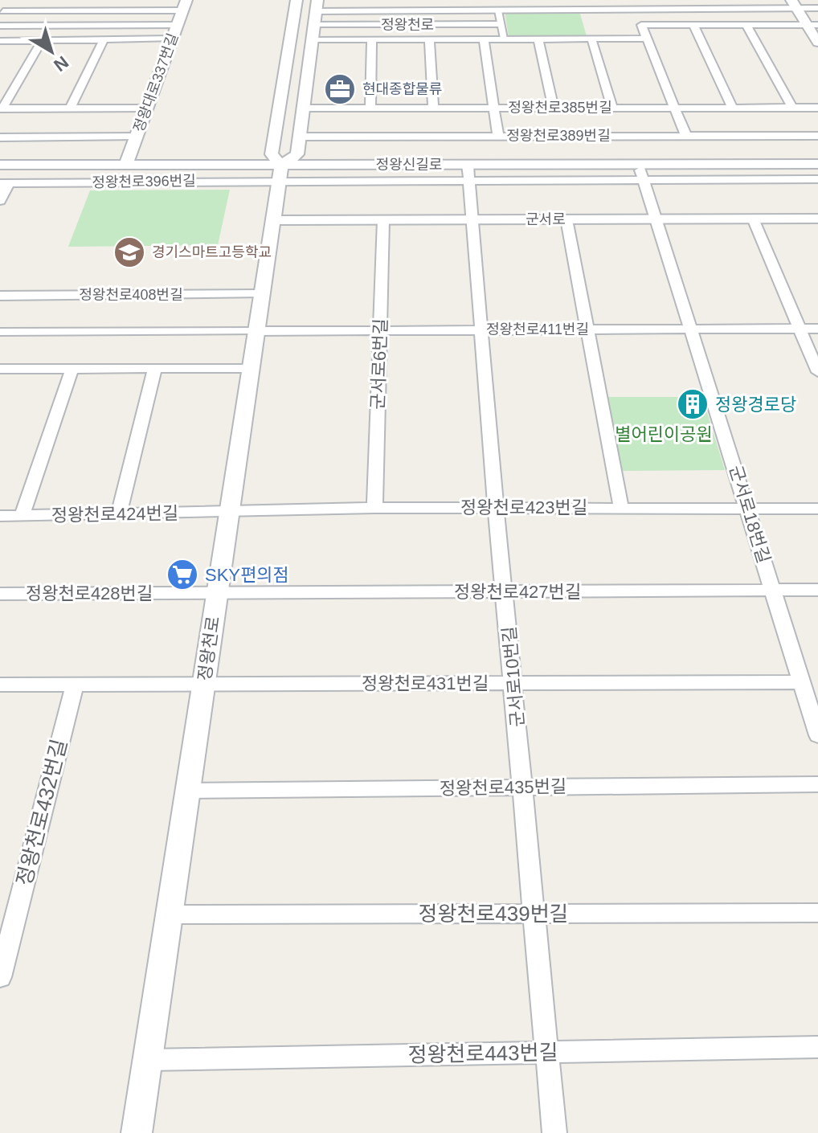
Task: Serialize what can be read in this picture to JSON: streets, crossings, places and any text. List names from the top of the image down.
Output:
{
  "streets": {
    "street": [
      "정왕천로",
      "정왕대로337번길",
      "정왕천로385번길",
      "정왕천로389번길",
      "정왕신길로",
      "정왕천로396번길",
      "군서로",
      "정왕천로408번길",
      "정왕천로411번길",
      "군서로6번길",
      "정왕천로423번길",
      "정왕천로424번길",
      "군서로18번길",
      "정왕천로427번길",
      "정왕천로428번길",
      "군서로10번길",
      "정왕천로431번길",
      "정왕천로435번길",
      "정왕천로432번길",
      "정왕천로439번길",
      "정왕천로443번길"
    ]
  },
  "crossings": [
    ["정왕천로", "정왕천로385번길"],
    ["정왕천로", "정왕천로389번길"],
    ["정왕천로", "정왕신길로"],
    ["정왕천로", "정왕천로396번길"],
    ["정왕천로", "군서로"],
    ["정왕천로", "정왕천로408번길"],
    ["정왕천로", "정왕천로411번길"],
    ["정왕천로", "정왕천로423번길"],
    ["정왕천로", "정왕천로424번길"],
    ["정왕천로", "정왕천로427번길"],
    ["정왕천로", "정왕천로428번길"],
    ["정왕천로", "정왕천로431번길"],
    ["정왕천로", "정왕천로435번길"],
    ["정왕천로", "정왕천로439번길"],
    ["정왕천로", "정왕천로443번길"],
    ["정왕대로337번길", "정왕신길로"],
    ["정왕신길로", "정왕천로396번길"],
    ["정왕신길로", "군서로18번길"],
    ["정왕신길로", "군서로10번길"],
    ["정왕천로396번길", "군서로18번길"],
    ["정왕천로396번길", "군서로10번길"],
    ["군서로", "군서로6번길"],
    ["군서로", "군서로18번길"],
    ["군서로", "군서로10번길"],
    ["정왕천로411번길", "군서로6번길"],
    ["정왕천로411번길", "군서로18번길"],
    ["정왕천로411번길", "군서로10번길"],
    ["군서로6번길", "정왕천로423번길"],
    ["정왕천로423번길", "정왕천로424번길"],
    ["정왕천로423번길", "군서로18번길"],
    ["정왕천로423번길", "군서로10번길"],
    ["군서로18번길", "정왕천로427번길"],
    ["군서로18번길", "정왕천로431번길"],
    ["정왕천로427번길", "정왕천로428번길"],
    ["정왕천로427번길", "군서로10번길"],
    ["군서로10번길", "정왕천로431번길"],
    ["군서로10번길", "정왕천로435번길"],
    ["군서로10번길", "정왕천로439번길"],
    ["군서로10번길", "정왕천로443번길"]
  ],
  "parks": ["별어린이공원"],
  "places": {
    "office": ["현대종합물류"],
    "school or university": ["경기스마트고등학교"],
    "building": ["정왕경로당"],
    "supermarket": ["SKY편의점"]
  },
  "north": "bottom right"
}
